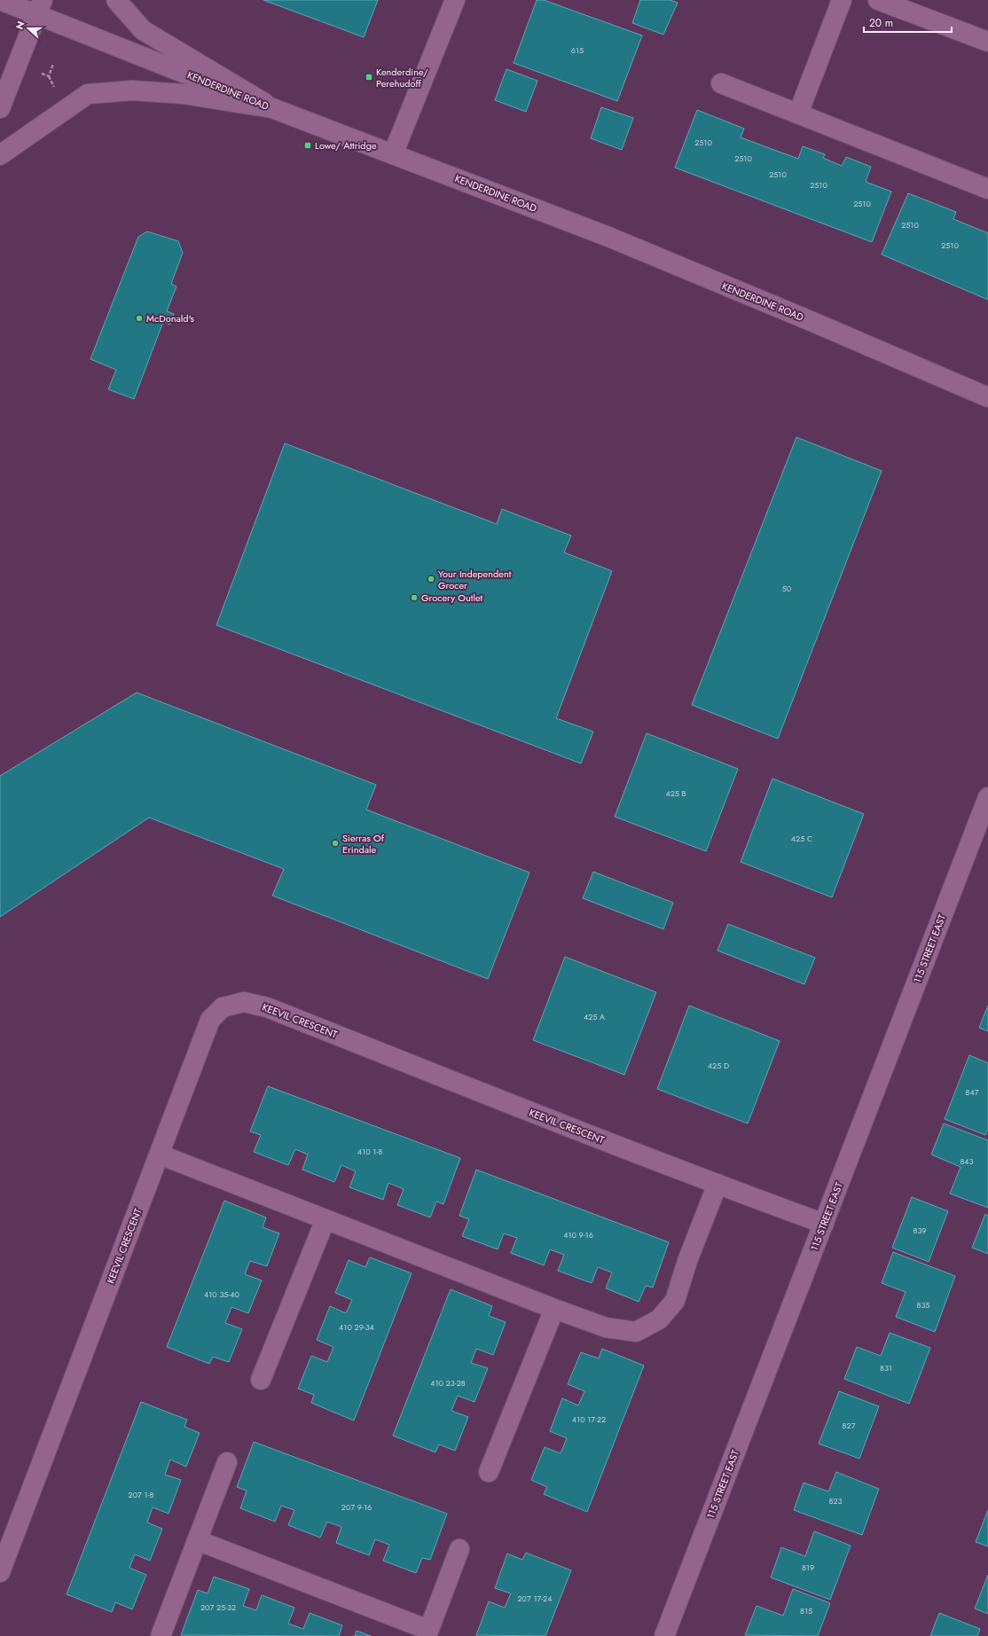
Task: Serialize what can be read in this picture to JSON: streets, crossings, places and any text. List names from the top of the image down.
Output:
{
  "streets": {
    "street": ["KENDERDINE ROAD", "115 STREET EAST", "KEEVIL CRESCENT"]
  },
  "crossings": [
    ["115 STREET EAST", "KEEVIL CRESCENT"]
  ],
  "places": {
    "transit": ["Kenderdine/ Perehudoff", "Lowe/ Attridge"],
    "other": [
      "McDonald's",
      "Your Independent Grocer",
      "Grocery Outlet",
      "Sierras Of Erindale"
    ]
  },
  "house_numbers": [
    "615",
    "2510",
    "2510",
    "2510",
    "2510",
    "2510",
    "2510",
    "2510",
    "50",
    "425 B",
    "425 C",
    "425 A",
    "425 D",
    "847",
    "410 1-8",
    "843",
    "839",
    "410 9-16",
    "410 35-40",
    "835",
    "410 29-34",
    "831",
    "410 23-28",
    "410 17-22",
    "827",
    "207 1-8",
    "823",
    "207 9-16",
    "819",
    "207 17-24",
    "207 25-32",
    "815"
  ],
  "scale_bar": "20 m",
  "north": "left"
}
